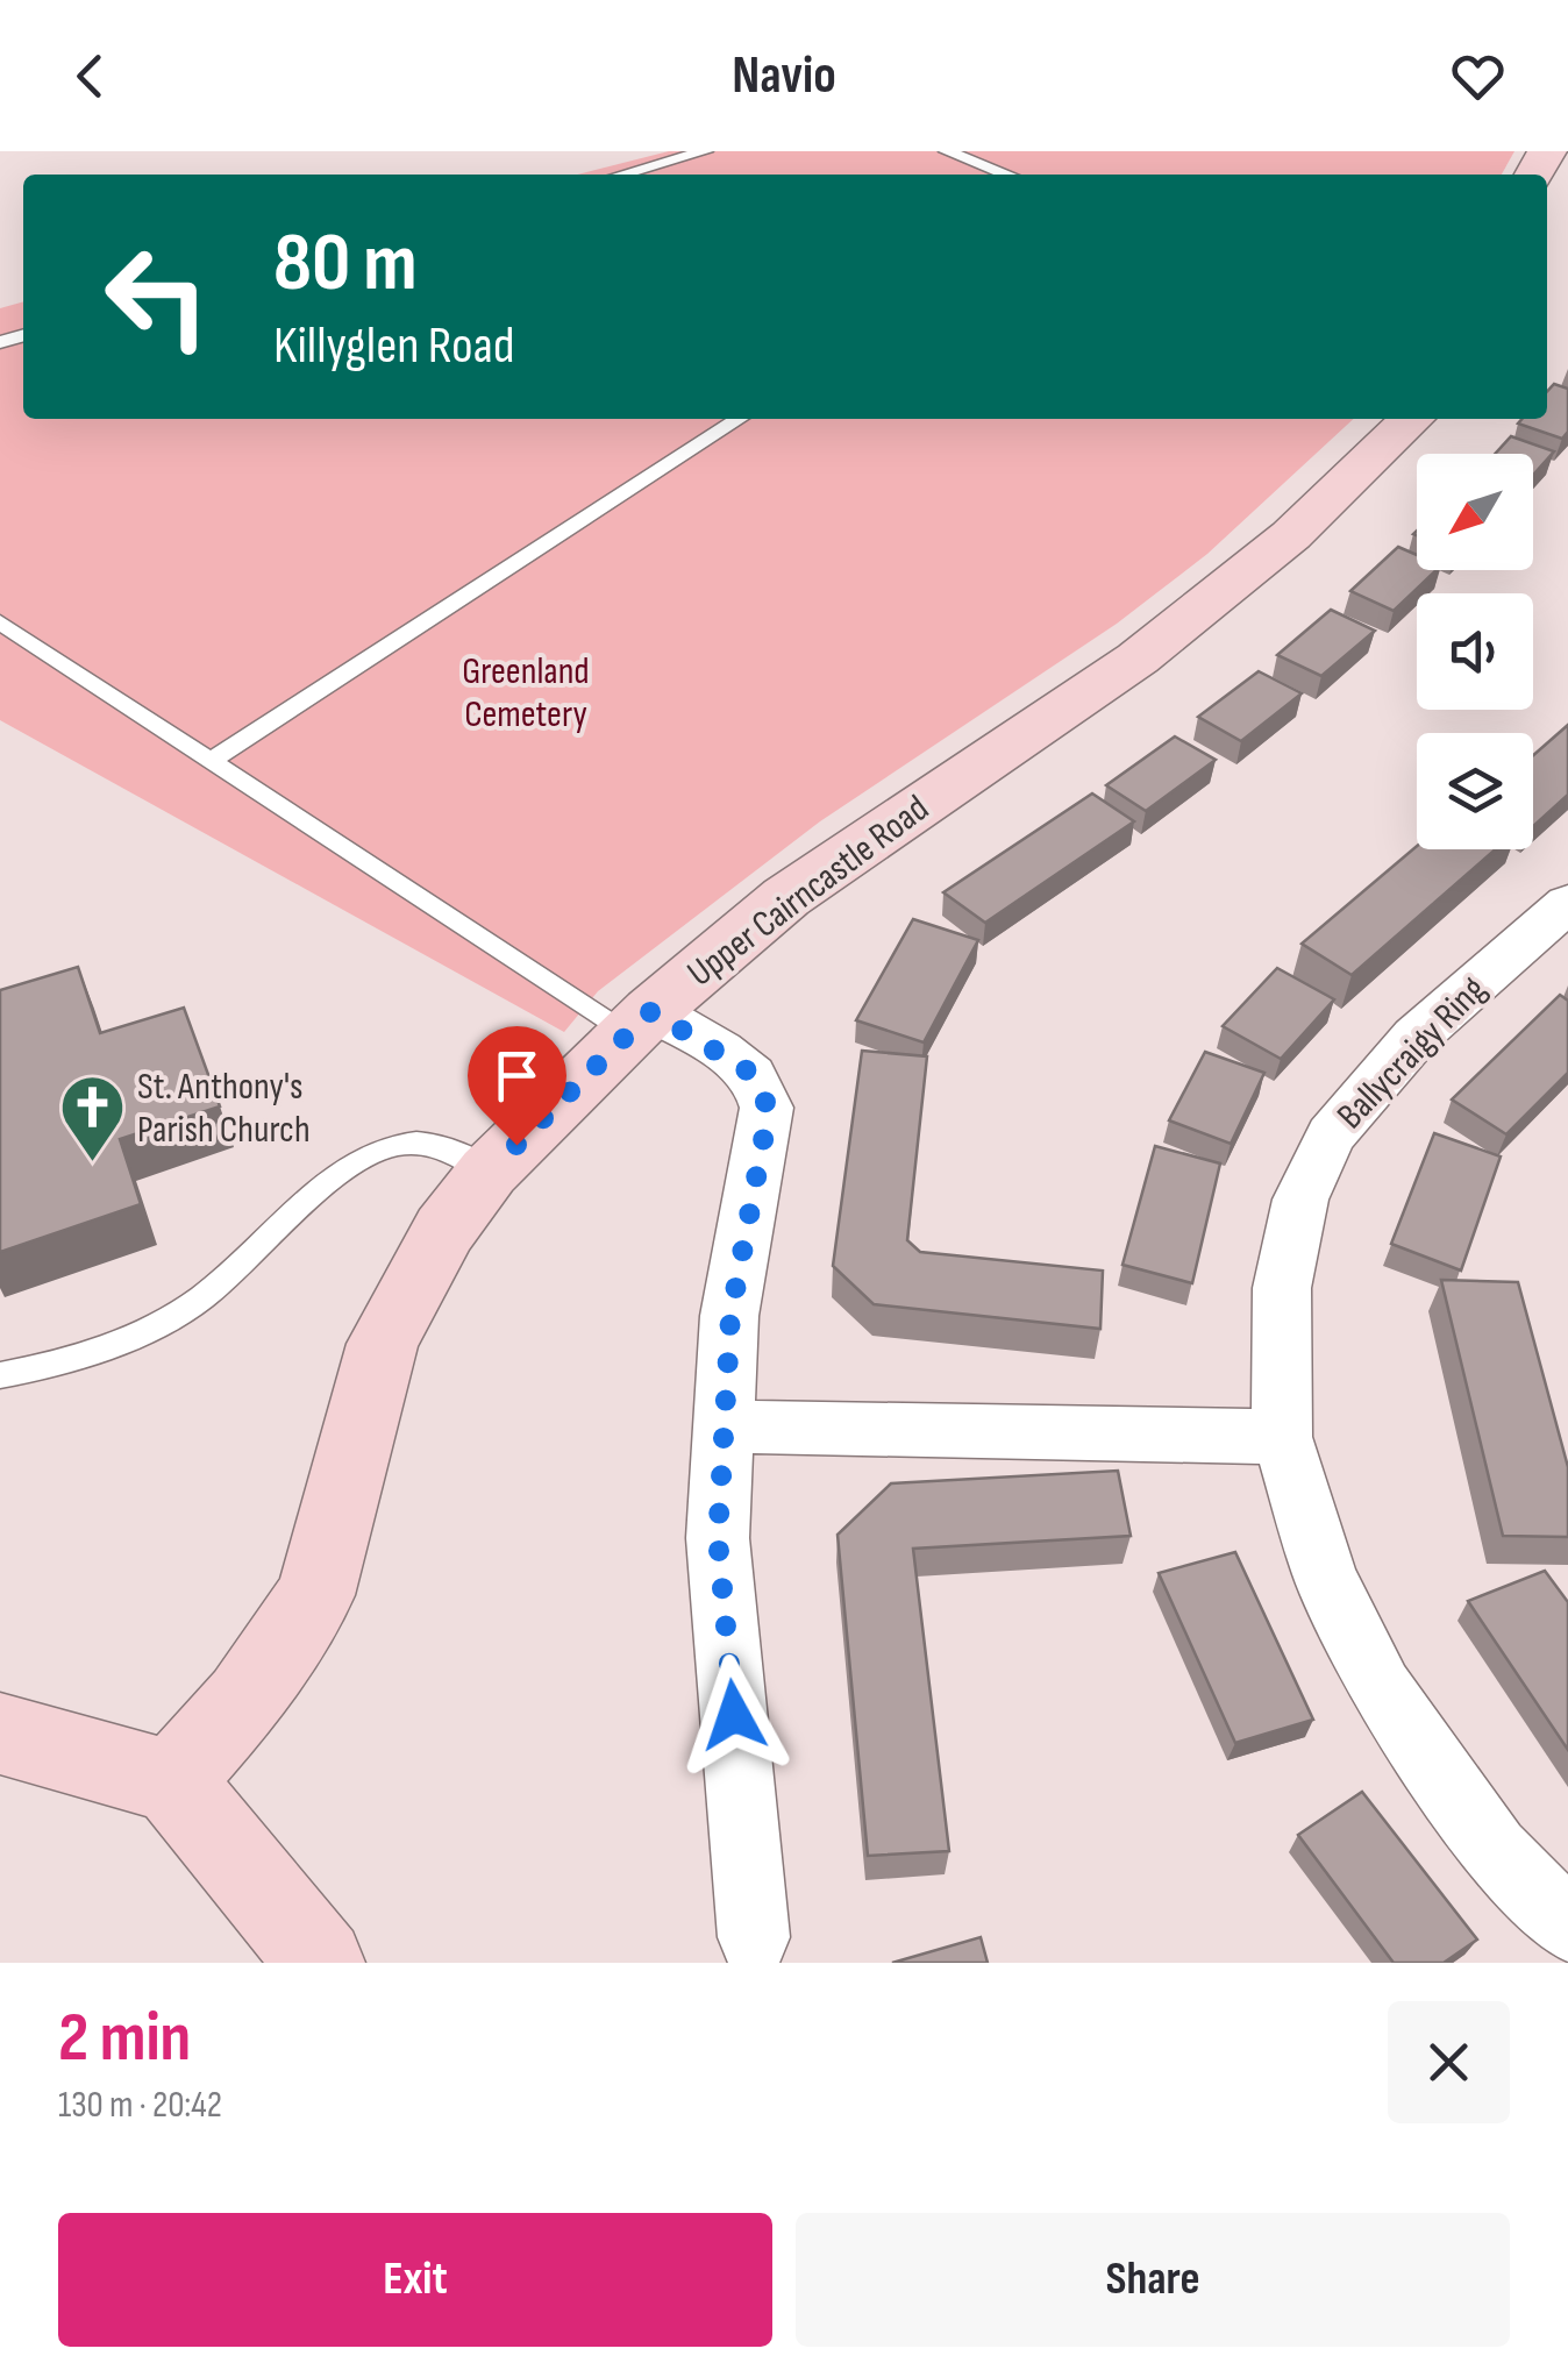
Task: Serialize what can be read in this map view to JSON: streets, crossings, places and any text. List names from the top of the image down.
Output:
{
  "streets": {
    "street": ["Upper Cairncastle Road", "Ballycraigy Ring"]
  },
  "parks": ["Greenland Cemetery"],
  "places": {
    "church": ["St. Anthony's Parish Church"]
  },
  "north": "bottom left",
  "page": {
    "header": "Navio",
    "turn": ["80 m", "Killyglen Road"],
    "heading": ["2 min", "130 m · 20:42"],
    "buttons": ["Exit", "Share"]
  }
}
